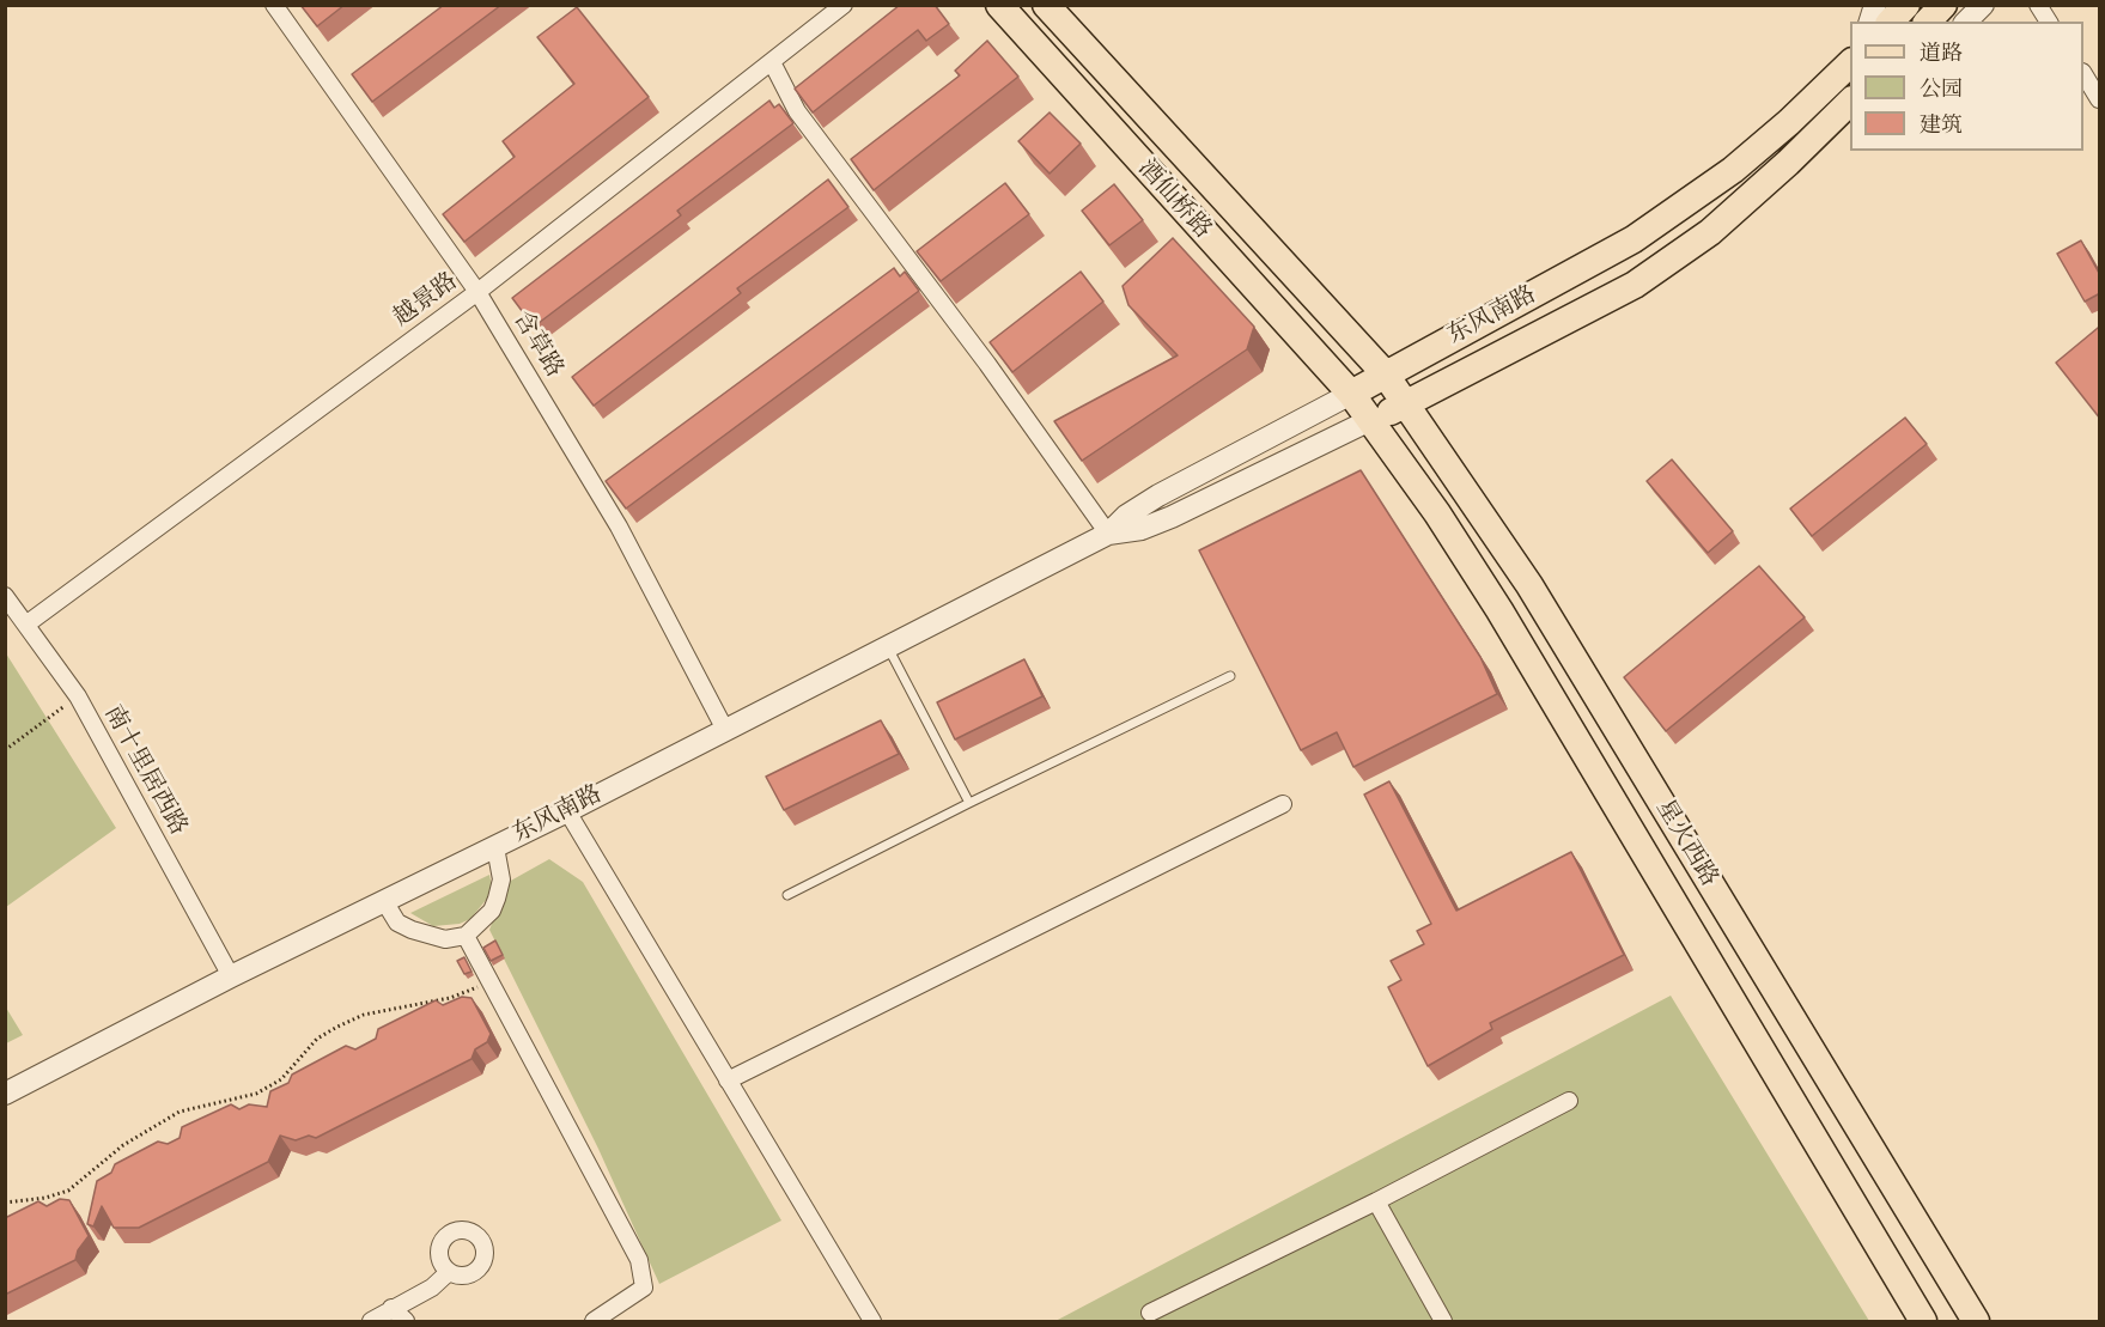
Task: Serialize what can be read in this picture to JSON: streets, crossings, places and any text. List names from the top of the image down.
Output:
{
  "streets": {
    "main road": ["酒仙桥路", "东风南路", "星火西路"],
    "street": ["越景路", "含草路", "南十里居西路"]
  },
  "crossings": [
    ["酒仙桥路", "东风南路"],
    ["酒仙桥路", "星火西路"],
    ["越景路", "含草路"],
    ["越景路", "南十里居西路"],
    ["东风南路", "含草路"],
    ["东风南路", "南十里居西路"],
    ["东风南路", "星火西路"]
  ],
  "legend": ["道路", "公园", "建筑"]
}
